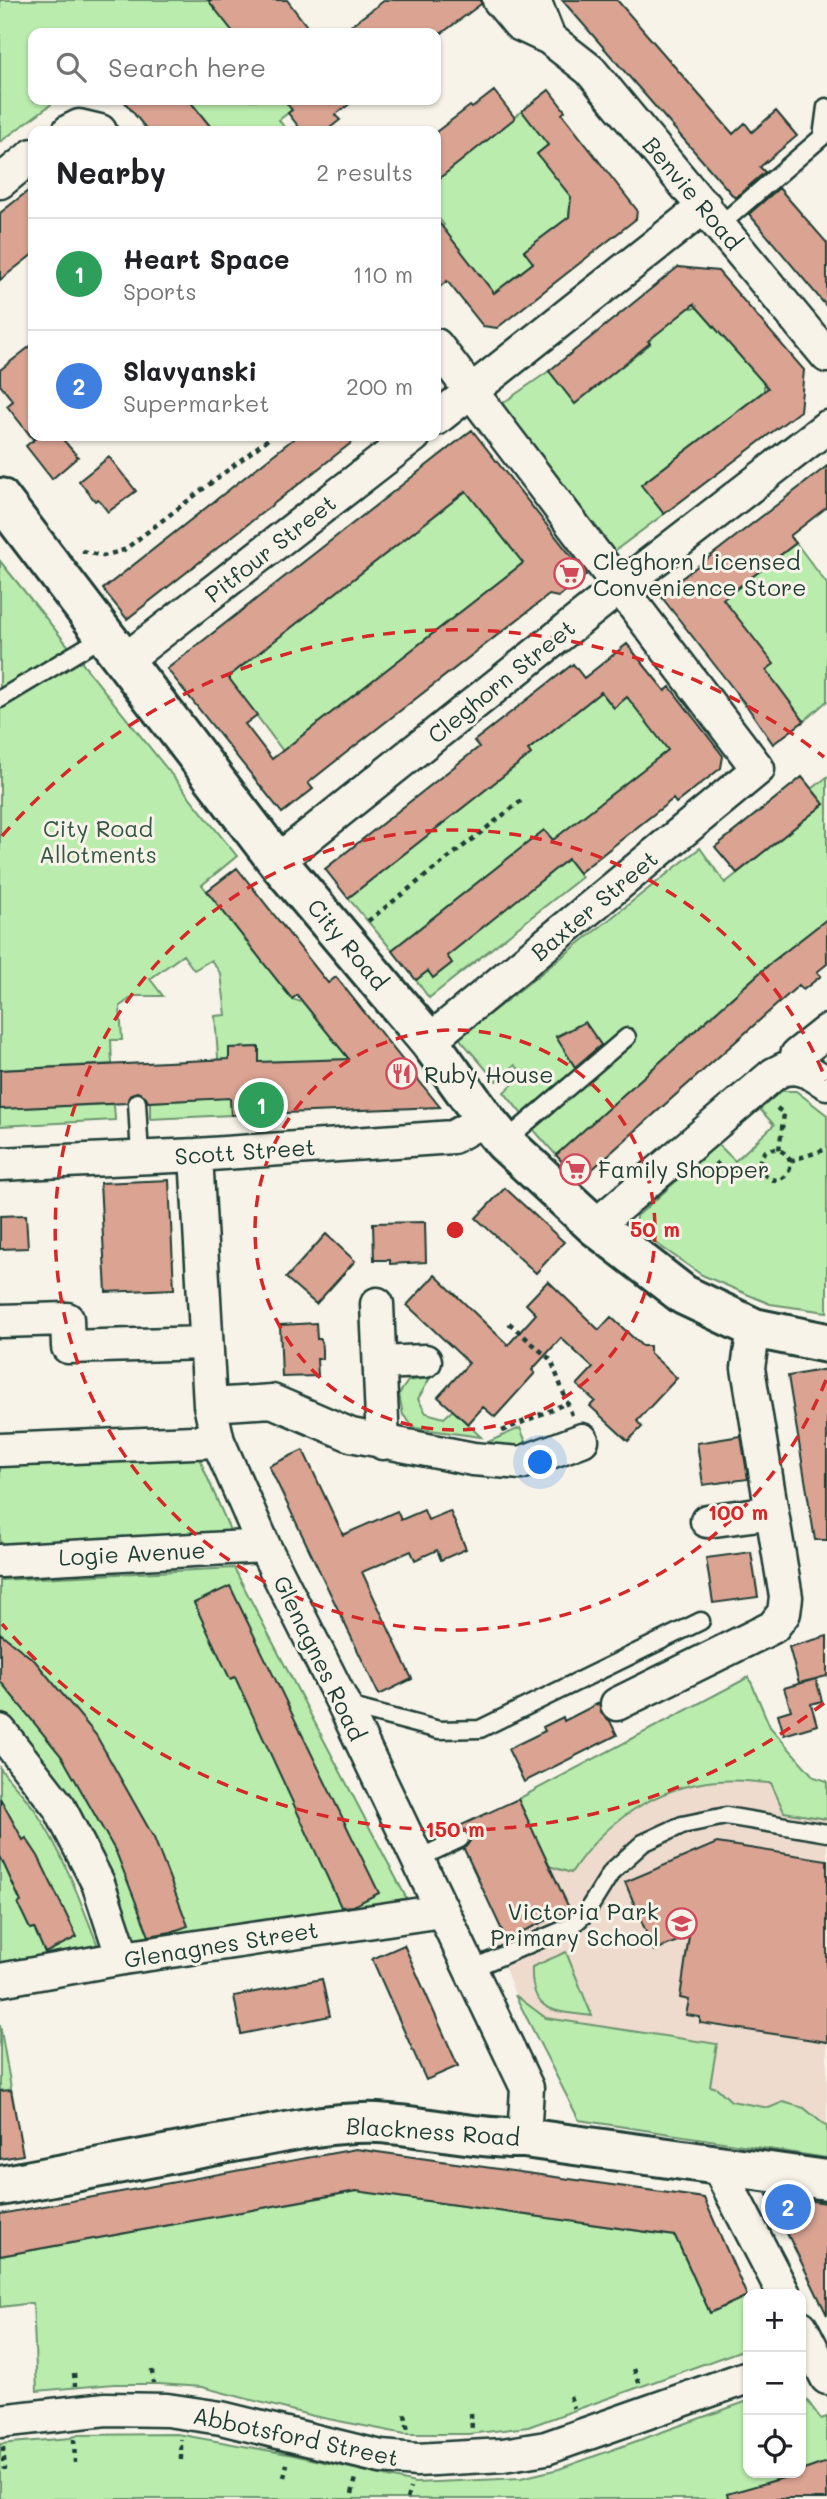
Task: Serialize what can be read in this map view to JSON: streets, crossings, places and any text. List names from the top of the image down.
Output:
{
  "streets": {
    "street": [
      "Benvie Road",
      "Pitfour Street",
      "Cleghorn Street",
      "Baxter Street",
      "City Road",
      "Scott Street",
      "Logie Avenue",
      "Glenagnes Road",
      "Glenagnes Street",
      "Blackness Road",
      "Abbotsford Street"
    ]
  },
  "crossings": [
    ["Pitfour Street", "City Road"],
    ["Cleghorn Street", "Baxter Street"],
    ["Cleghorn Street", "City Road"],
    ["Baxter Street", "City Road"],
    ["City Road", "Scott Street"],
    ["Scott Street", "Glenagnes Road"],
    ["Logie Avenue", "Glenagnes Road"],
    ["Glenagnes Road", "Glenagnes Street"],
    ["Glenagnes Road", "Blackness Road"]
  ],
  "parks": ["City Road Allotments"],
  "places": {
    "supermarket": ["Cleghorn Licensed Convenience Store", "Family Shopper"],
    "restaurant": ["Ruby House"],
    "school or university": ["Victoria Park Primary School"]
  },
  "page": {
    "search": "Search here",
    "heading": ["Nearby", "2 results"],
    "list": [
      {
        "mark": "1",
        "name": "Heart Space",
        "note": "Sports",
        "value": "110 m"
      },
      {
        "mark": "2",
        "name": "Slavyanski",
        "note": "Supermarket",
        "value": "200 m"
      }
    ],
    "pins": ["1", "2"],
    "map_buttons": ["+", "−"]
  },
  "rings": ["50 m", "100 m", "150 m"]
}
